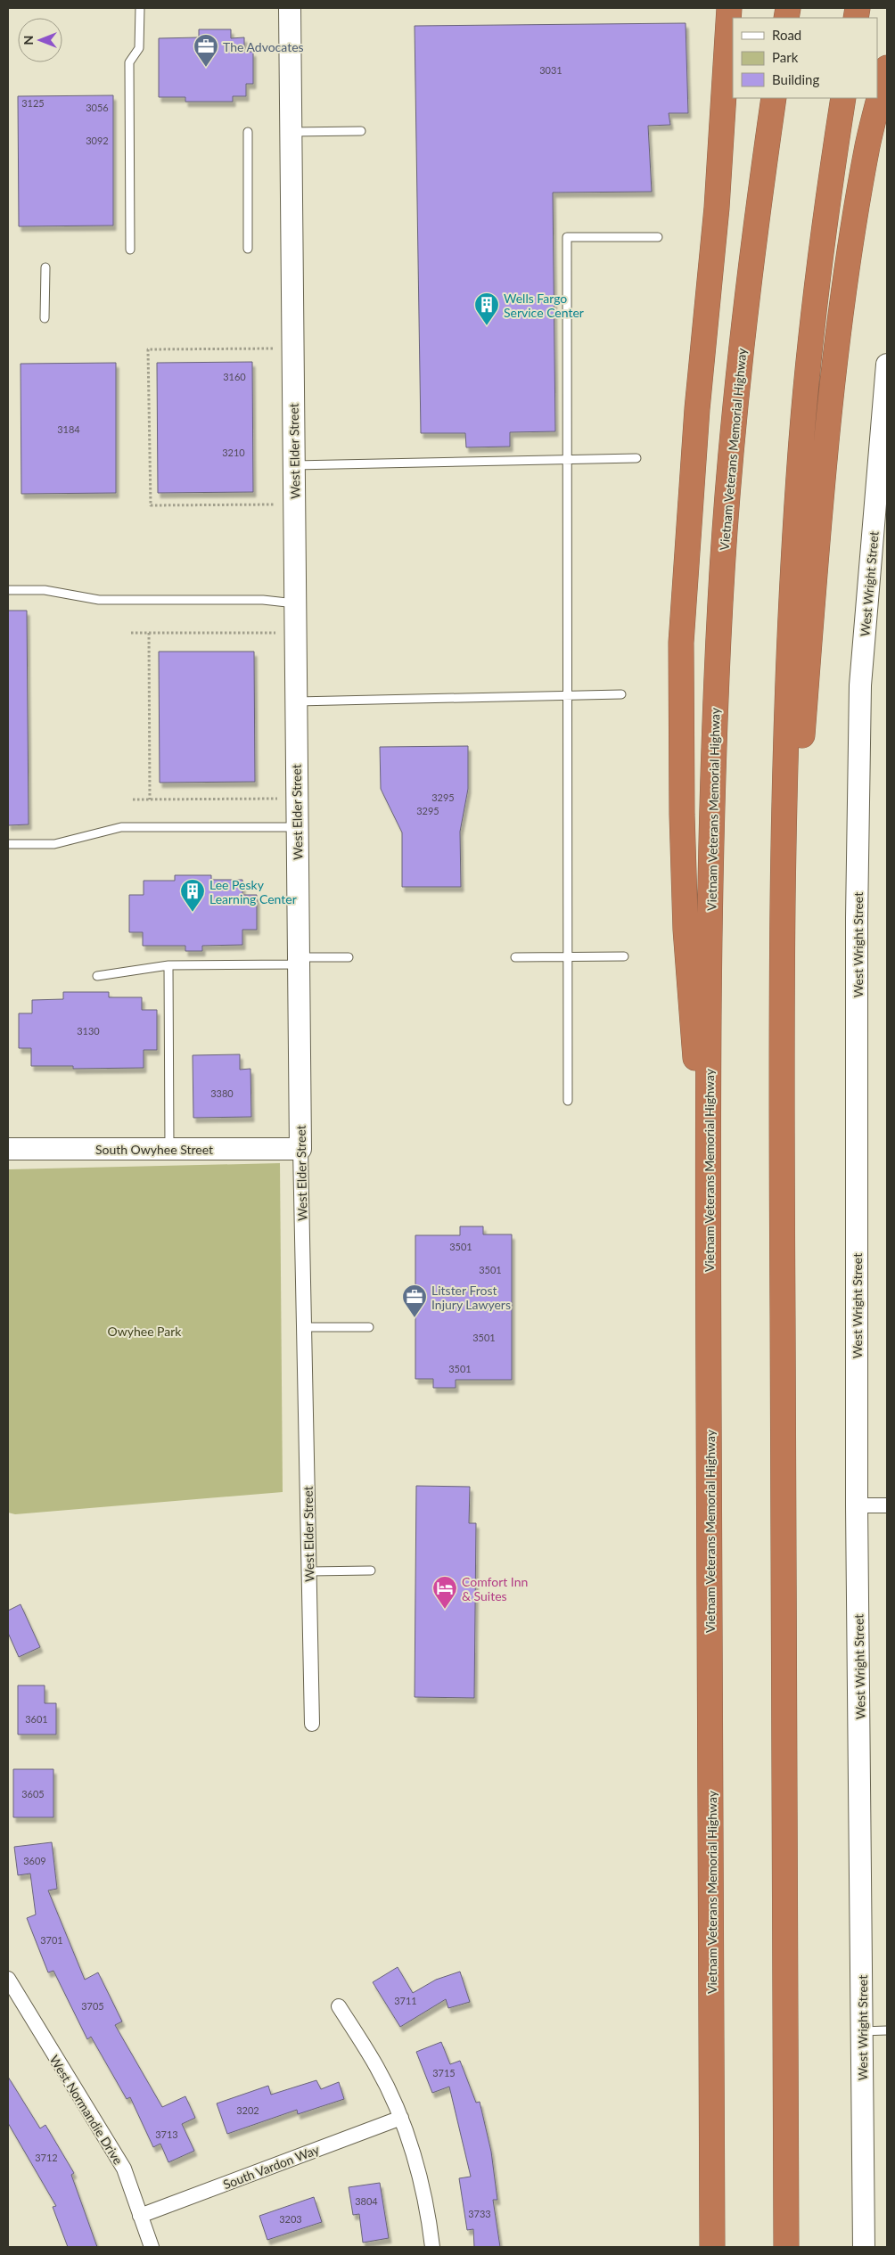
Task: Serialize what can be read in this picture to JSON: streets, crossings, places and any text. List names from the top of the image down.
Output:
{
  "streets": {
    "highway": ["Vietnam Veterans Memorial Highway"],
    "street": [
      "West Elder Street",
      "West Wright Street",
      "South Owyhee Street",
      "West Normandie Drive",
      "South Vardon Way"
    ]
  },
  "crossings": [
    ["West Elder Street", "South Owyhee Street"],
    ["West Normandie Drive", "South Vardon Way"]
  ],
  "parks": ["Owyhee Park"],
  "places": {
    "office": ["The Advocates", "Litster Frost Injury Lawyers"],
    "building": ["Wells Fargo Service Center", "Lee Pesky Learning Center"],
    "hotel": ["Comfort Inn & Suites"]
  },
  "house_numbers": [
    "3031",
    "3125",
    "3056",
    "3092",
    "3160",
    "3184",
    "3210",
    "3295",
    "3295",
    "3130",
    "3380",
    "3501",
    "3501",
    "3501",
    "3501",
    "3601",
    "3605",
    "3609",
    "3701",
    "3711",
    "3705",
    "3715",
    "3202",
    "3713",
    "3712",
    "3804",
    "3733",
    "3203"
  ],
  "legend": ["Road", "Park", "Building"],
  "north": "left"
}
